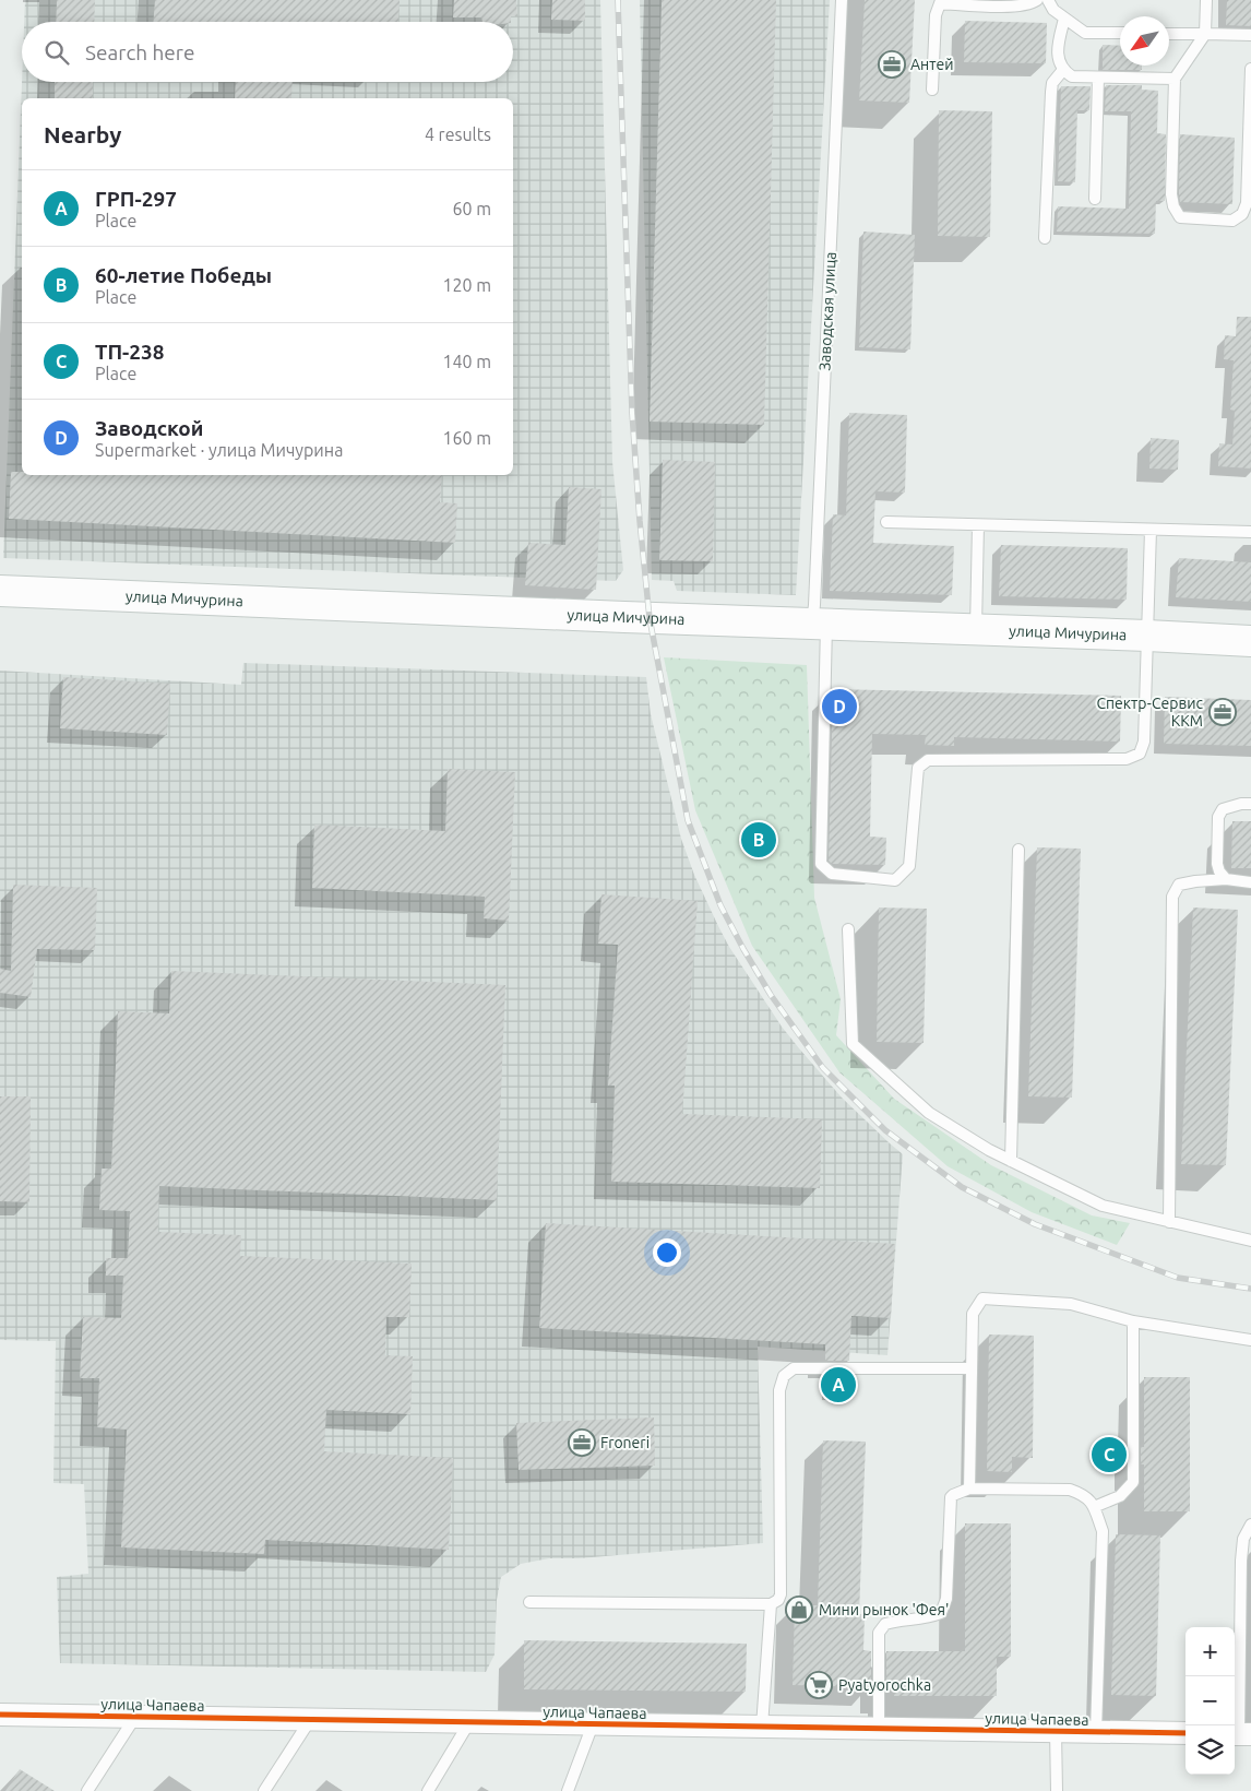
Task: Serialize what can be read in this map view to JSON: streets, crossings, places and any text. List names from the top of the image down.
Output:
{
  "streets": {
    "main road": ["улица Мичурина"],
    "street": ["улица Чапаева"],
    "lane": ["Заводская улица"]
  },
  "crossings": [
    ["Заводская улица", "улица Мичурина"]
  ],
  "places": {
    "office": ["Антей", "Спектр-Сервис ККМ", "Froneri"],
    "shop": ["Мини рынок 'Фея'"],
    "supermarket": ["Pyatyorochka"]
  },
  "north": "bottom left",
  "page": {
    "search": "Search here",
    "heading": ["Nearby", "4 results"],
    "list": [
      {
        "mark": "A",
        "name": "ГРП-297",
        "note": "Place",
        "value": "60 m"
      },
      {
        "mark": "B",
        "name": "60-летие Победы",
        "note": "Place",
        "value": "120 m"
      },
      {
        "mark": "C",
        "name": "ТП-238",
        "note": "Place",
        "value": "140 m"
      },
      {
        "mark": "D",
        "name": "Заводской",
        "note": "Supermarket · улица Мичурина",
        "value": "160 m"
      }
    ],
    "pins": [
      "D",
      "B",
      "A",
      "C"
    ],
    "map_buttons": ["+", "−"]
  }
}
